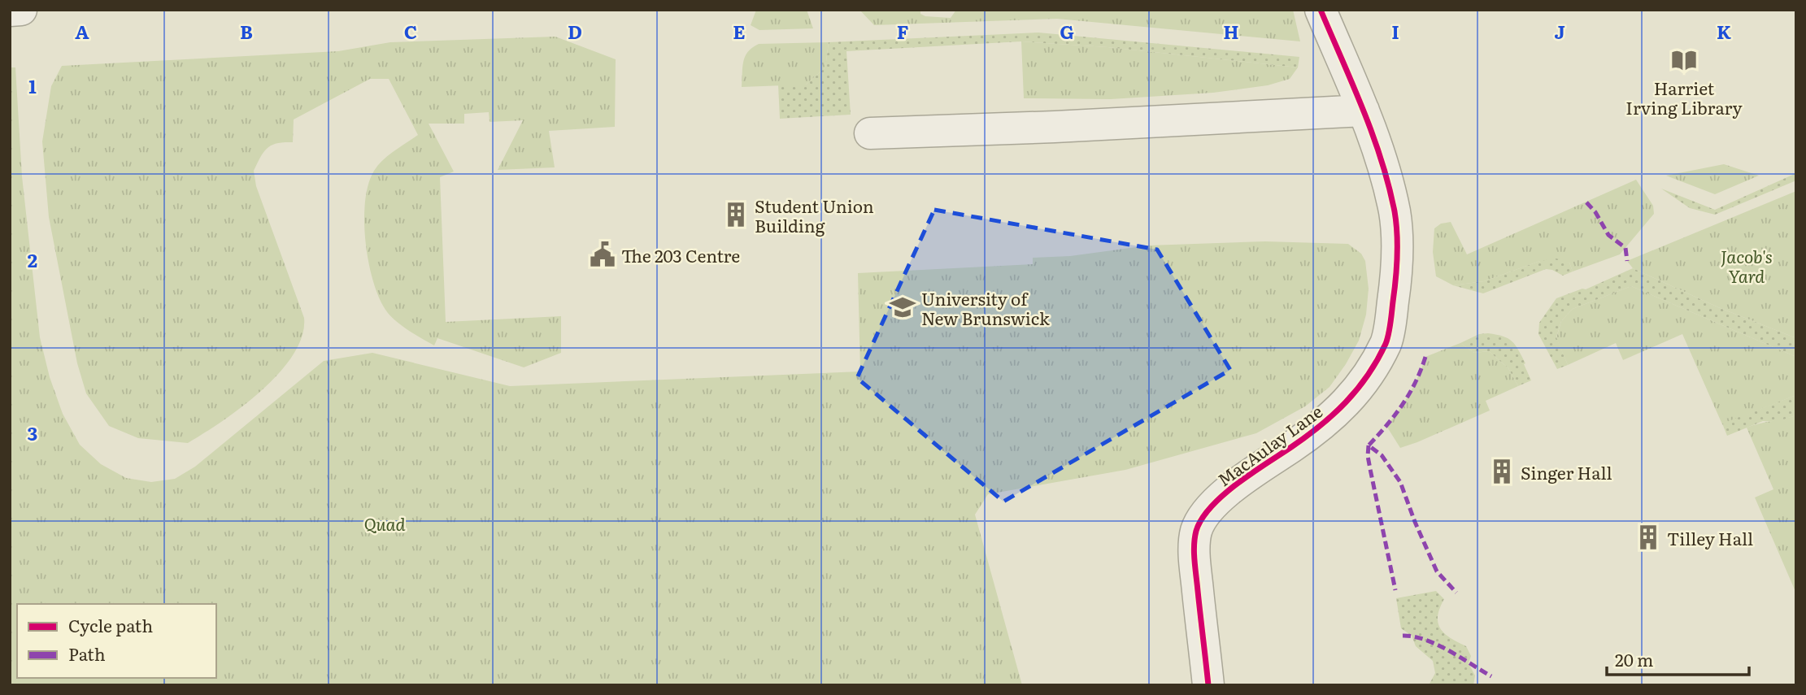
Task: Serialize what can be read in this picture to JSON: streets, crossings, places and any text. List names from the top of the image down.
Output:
{
  "streets": {
    "street": ["MacAulay Lane"]
  },
  "parks": ["Jacob's Yard", "Quad"],
  "places": {
    "library": ["Harriet Irving Library"],
    "building": ["Student Union Building", "Singer Hall", "Tilley Hall"],
    "public building": ["The 203 Centre"],
    "school or university": ["University of New Brunswick"]
  },
  "legend": ["Cycle path", "Path"],
  "scale_bar": "20 m",
  "grid": {
    "columns": [
      "A",
      "B",
      "C",
      "D",
      "E",
      "F",
      "G",
      "H",
      "I",
      "J",
      "K"
    ],
    "rows": ["1", "2", "3"]
  }
}
